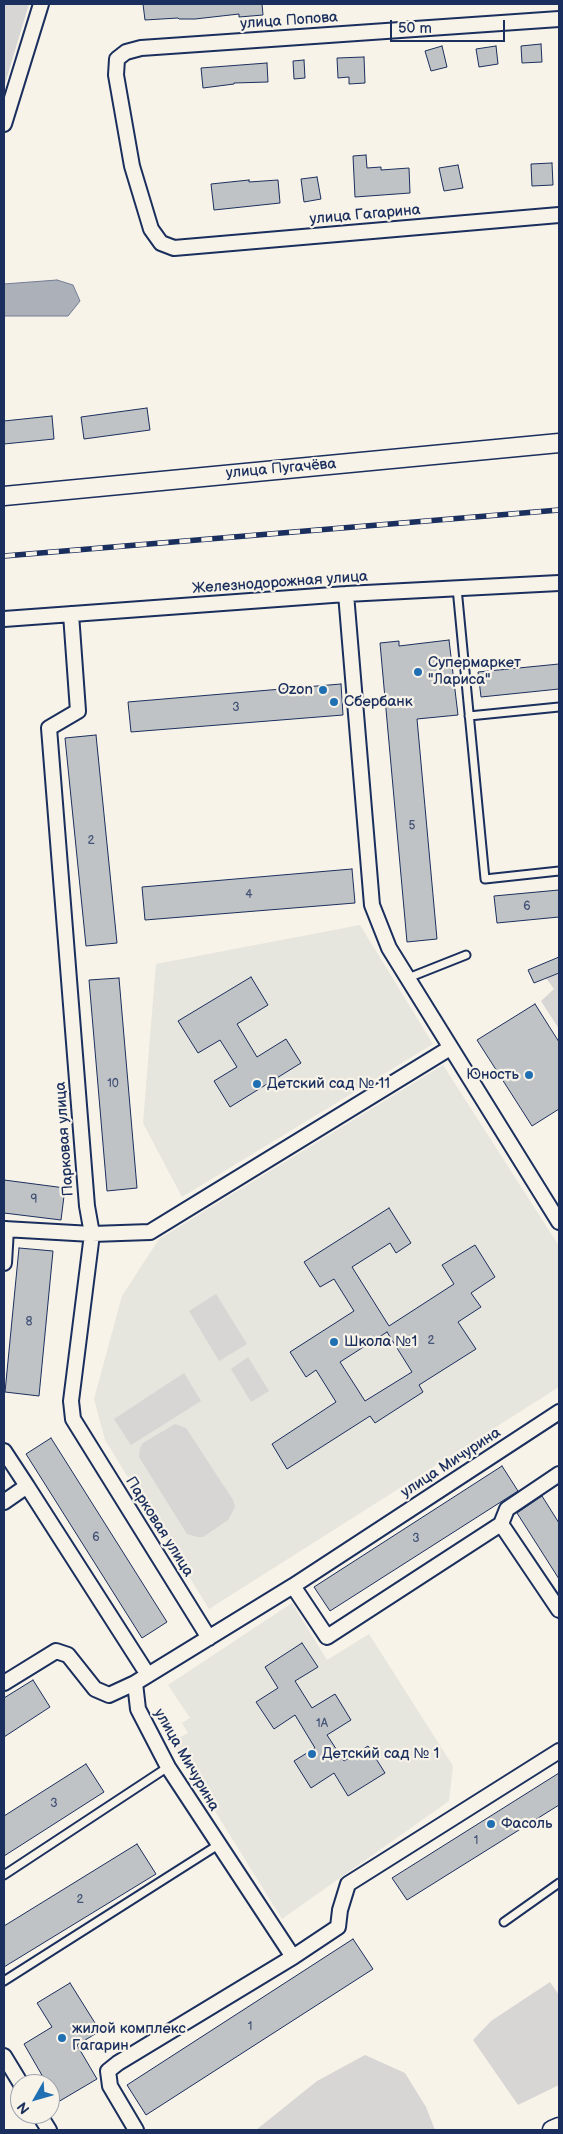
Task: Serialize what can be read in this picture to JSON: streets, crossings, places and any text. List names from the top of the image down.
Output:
{
  "streets": {
    "street": [
      "улица Попова",
      "улица Гагарина",
      "улица Пугачёва",
      "Железнодорожная улица",
      "Парковая улица",
      "улица Мичурина"
    ]
  },
  "crossings": [
    ["улица Попова", "улица Гагарина"],
    ["Железнодорожная улица", "Парковая улица"],
    ["Парковая улица", "улица Мичурина"]
  ],
  "places": [
    "Супермаркет \"Лариса\"",
    "Ozon",
    "Сбербанк",
    "Юность",
    "Детский сад № 11",
    "Школа №1",
    "Детский сад № 1",
    "Фасоль",
    "жилой комплекс Гагарин"
  ],
  "house_numbers": [
    "3",
    "5",
    "2",
    "4",
    "6",
    "10",
    "9",
    "8",
    "2",
    "6",
    "3",
    "1А",
    "3",
    "1",
    "2",
    "1"
  ],
  "scale_bar": "50 m",
  "north": "bottom left"
}
